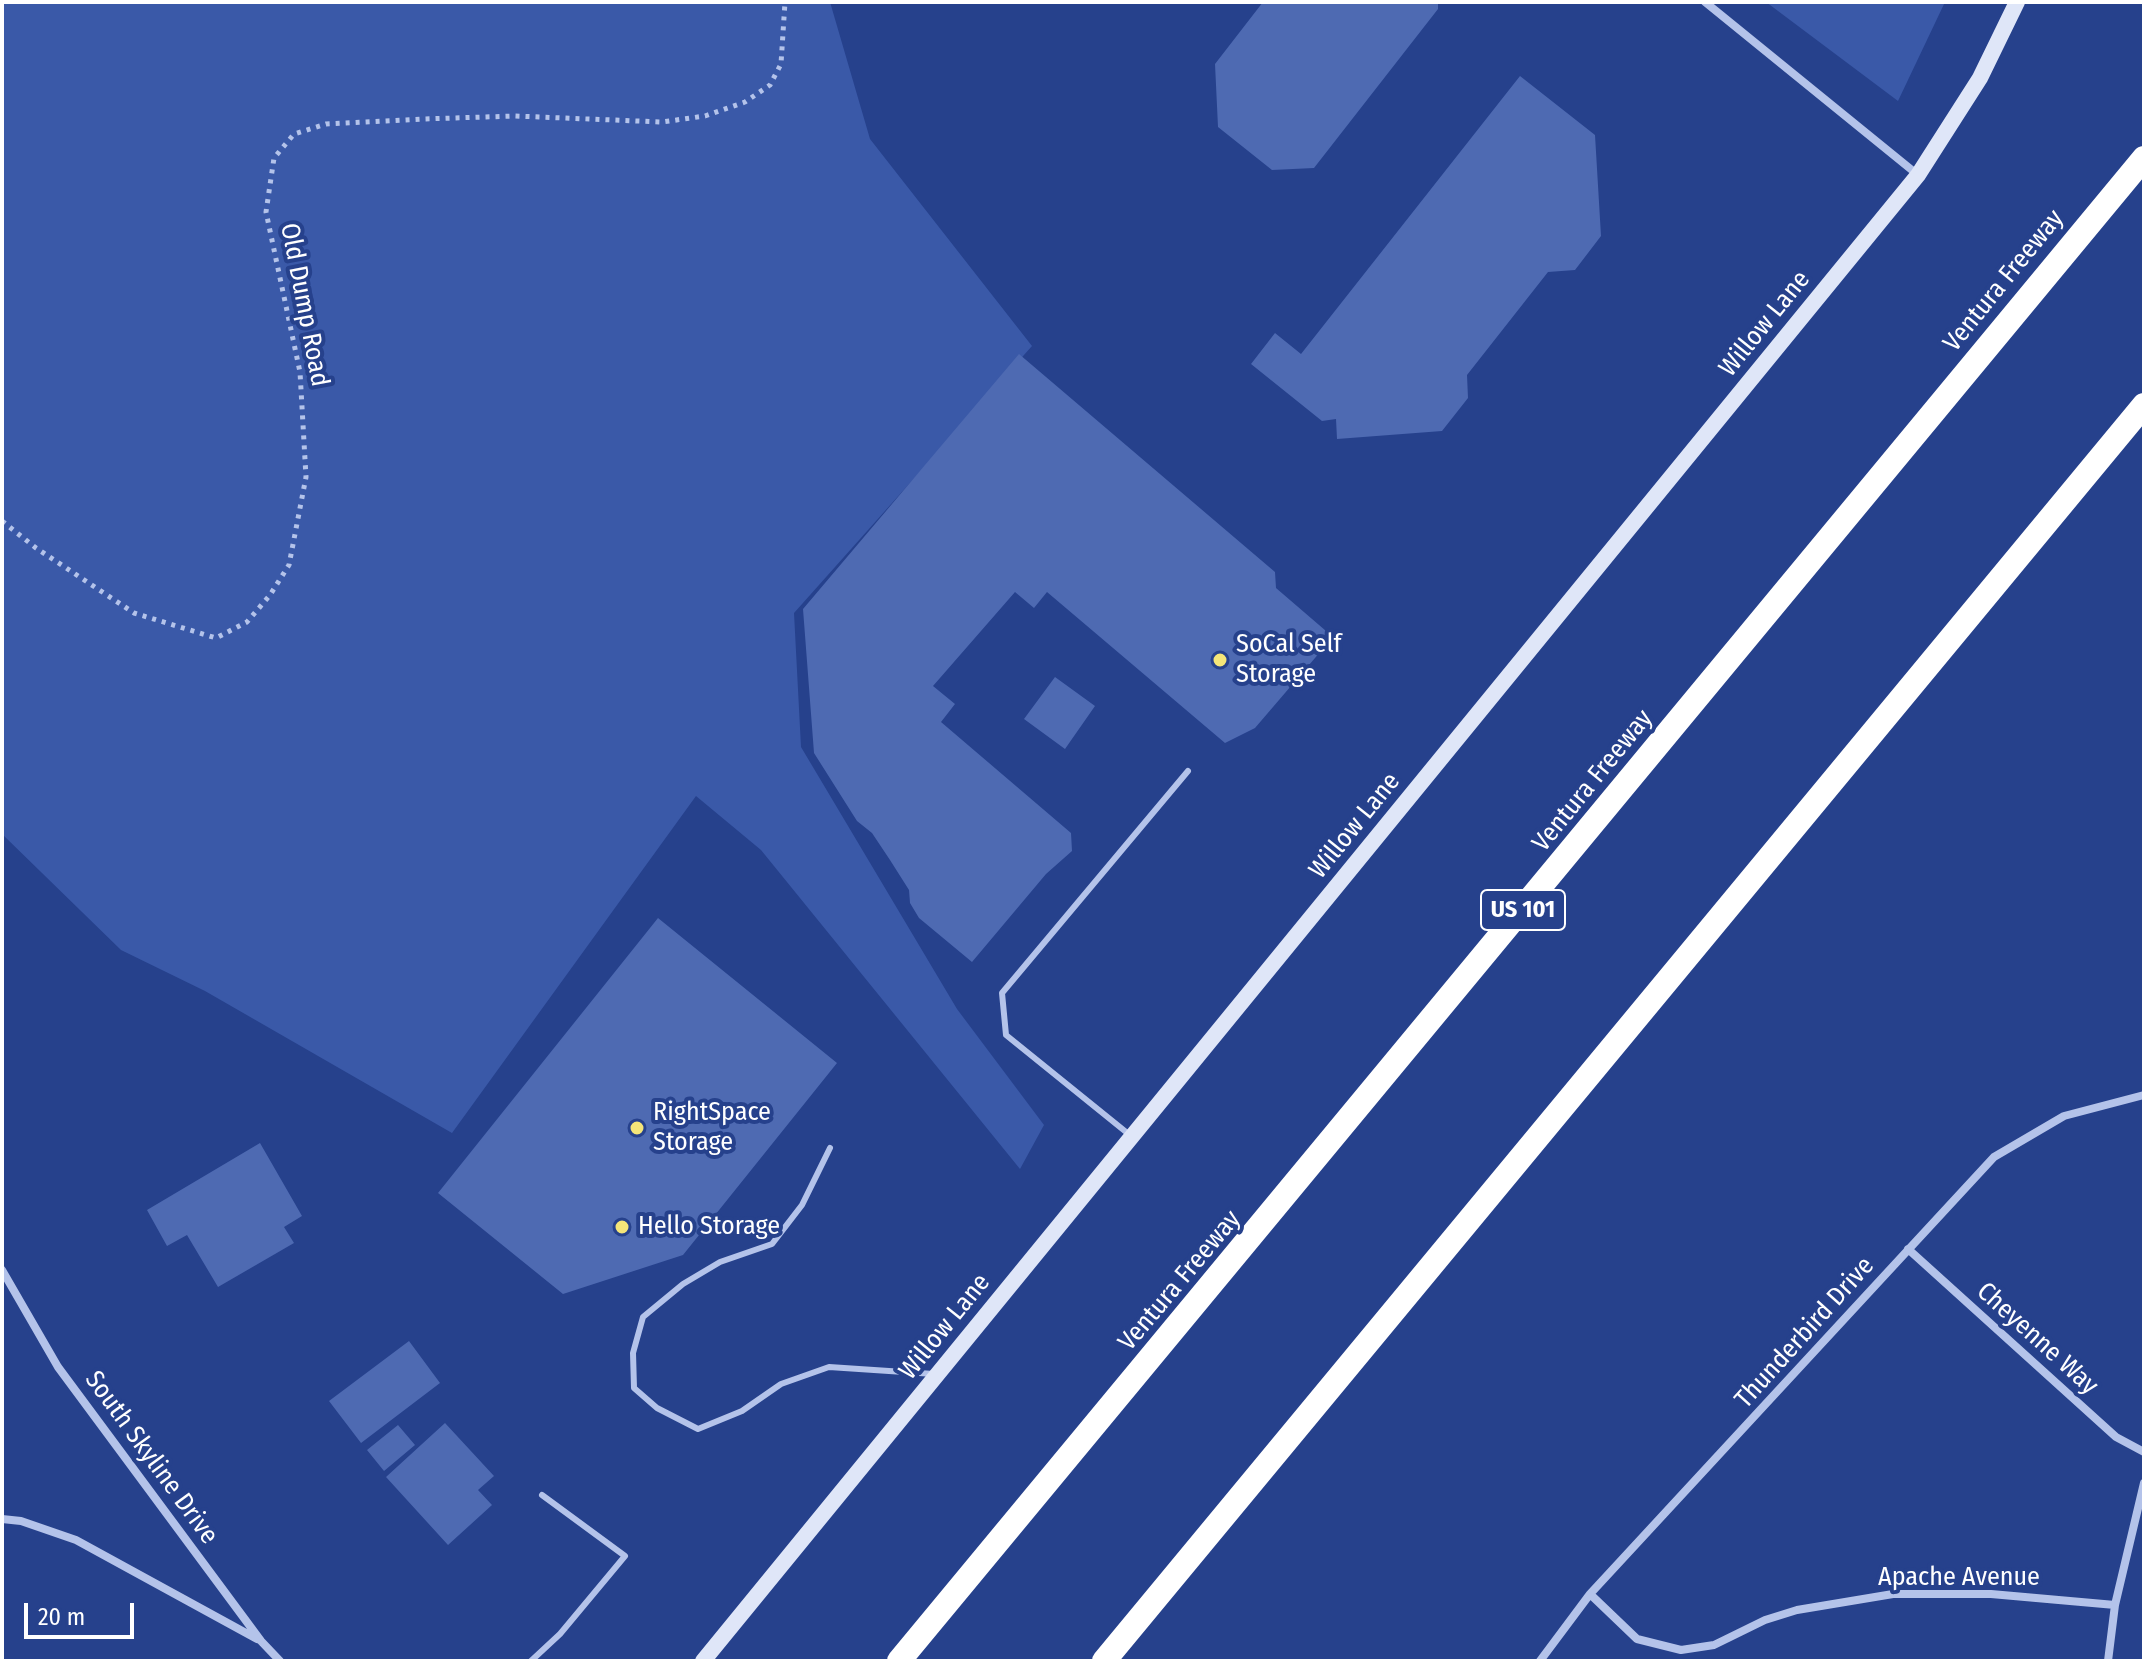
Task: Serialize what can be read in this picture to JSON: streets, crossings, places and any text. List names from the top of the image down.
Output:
{
  "streets": {
    "highway": ["Ventura Freeway", "US 101"],
    "street": [
      "Willow Lane",
      "Thunderbird Drive",
      "Cheyenne Way",
      "South Skyline Drive",
      "Apache Avenue"
    ],
    "path": ["Old Dump Road"]
  },
  "crossings": [
    ["Thunderbird Drive", "Cheyenne Way"],
    ["Thunderbird Drive", "Apache Avenue"]
  ],
  "places": ["SoCal Self Storage", "RightSpace Storage", "Hello Storage"],
  "scale_bar": "20 m"
}
